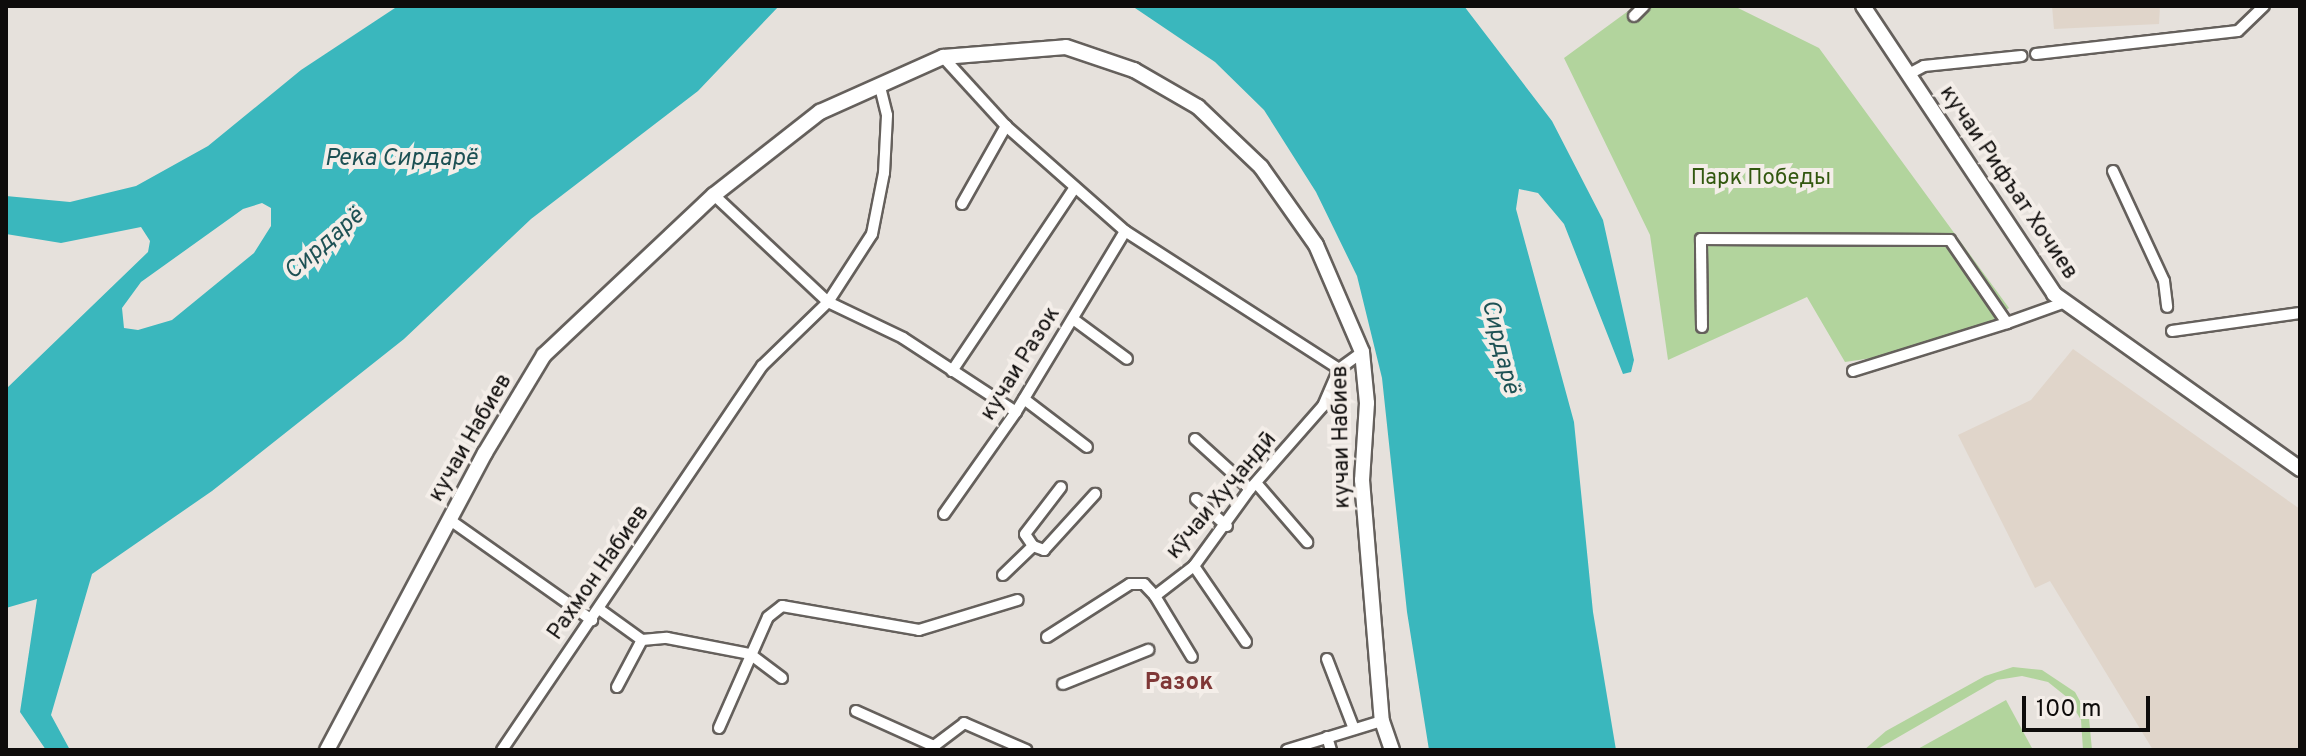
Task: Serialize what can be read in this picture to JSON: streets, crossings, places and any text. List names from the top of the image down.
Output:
{
  "streets": {
    "main road": ["кучаи Рифъат Хочиев", "кучаи Набиев"],
    "street": ["кучаи Разок", "кӯчаи Хуҷандӣ", "Рахмон Набиев"]
  },
  "crossings": [
    ["кучаи Разок", "кучаи Набиев"],
    ["кучаи Набиев", "кӯчаи Хуҷандӣ"]
  ],
  "districts": ["Разок"],
  "water": ["Река Сирдарё", "Сирдарё"],
  "parks": ["Парк Победы"],
  "scale_bar": "100 m"
}
